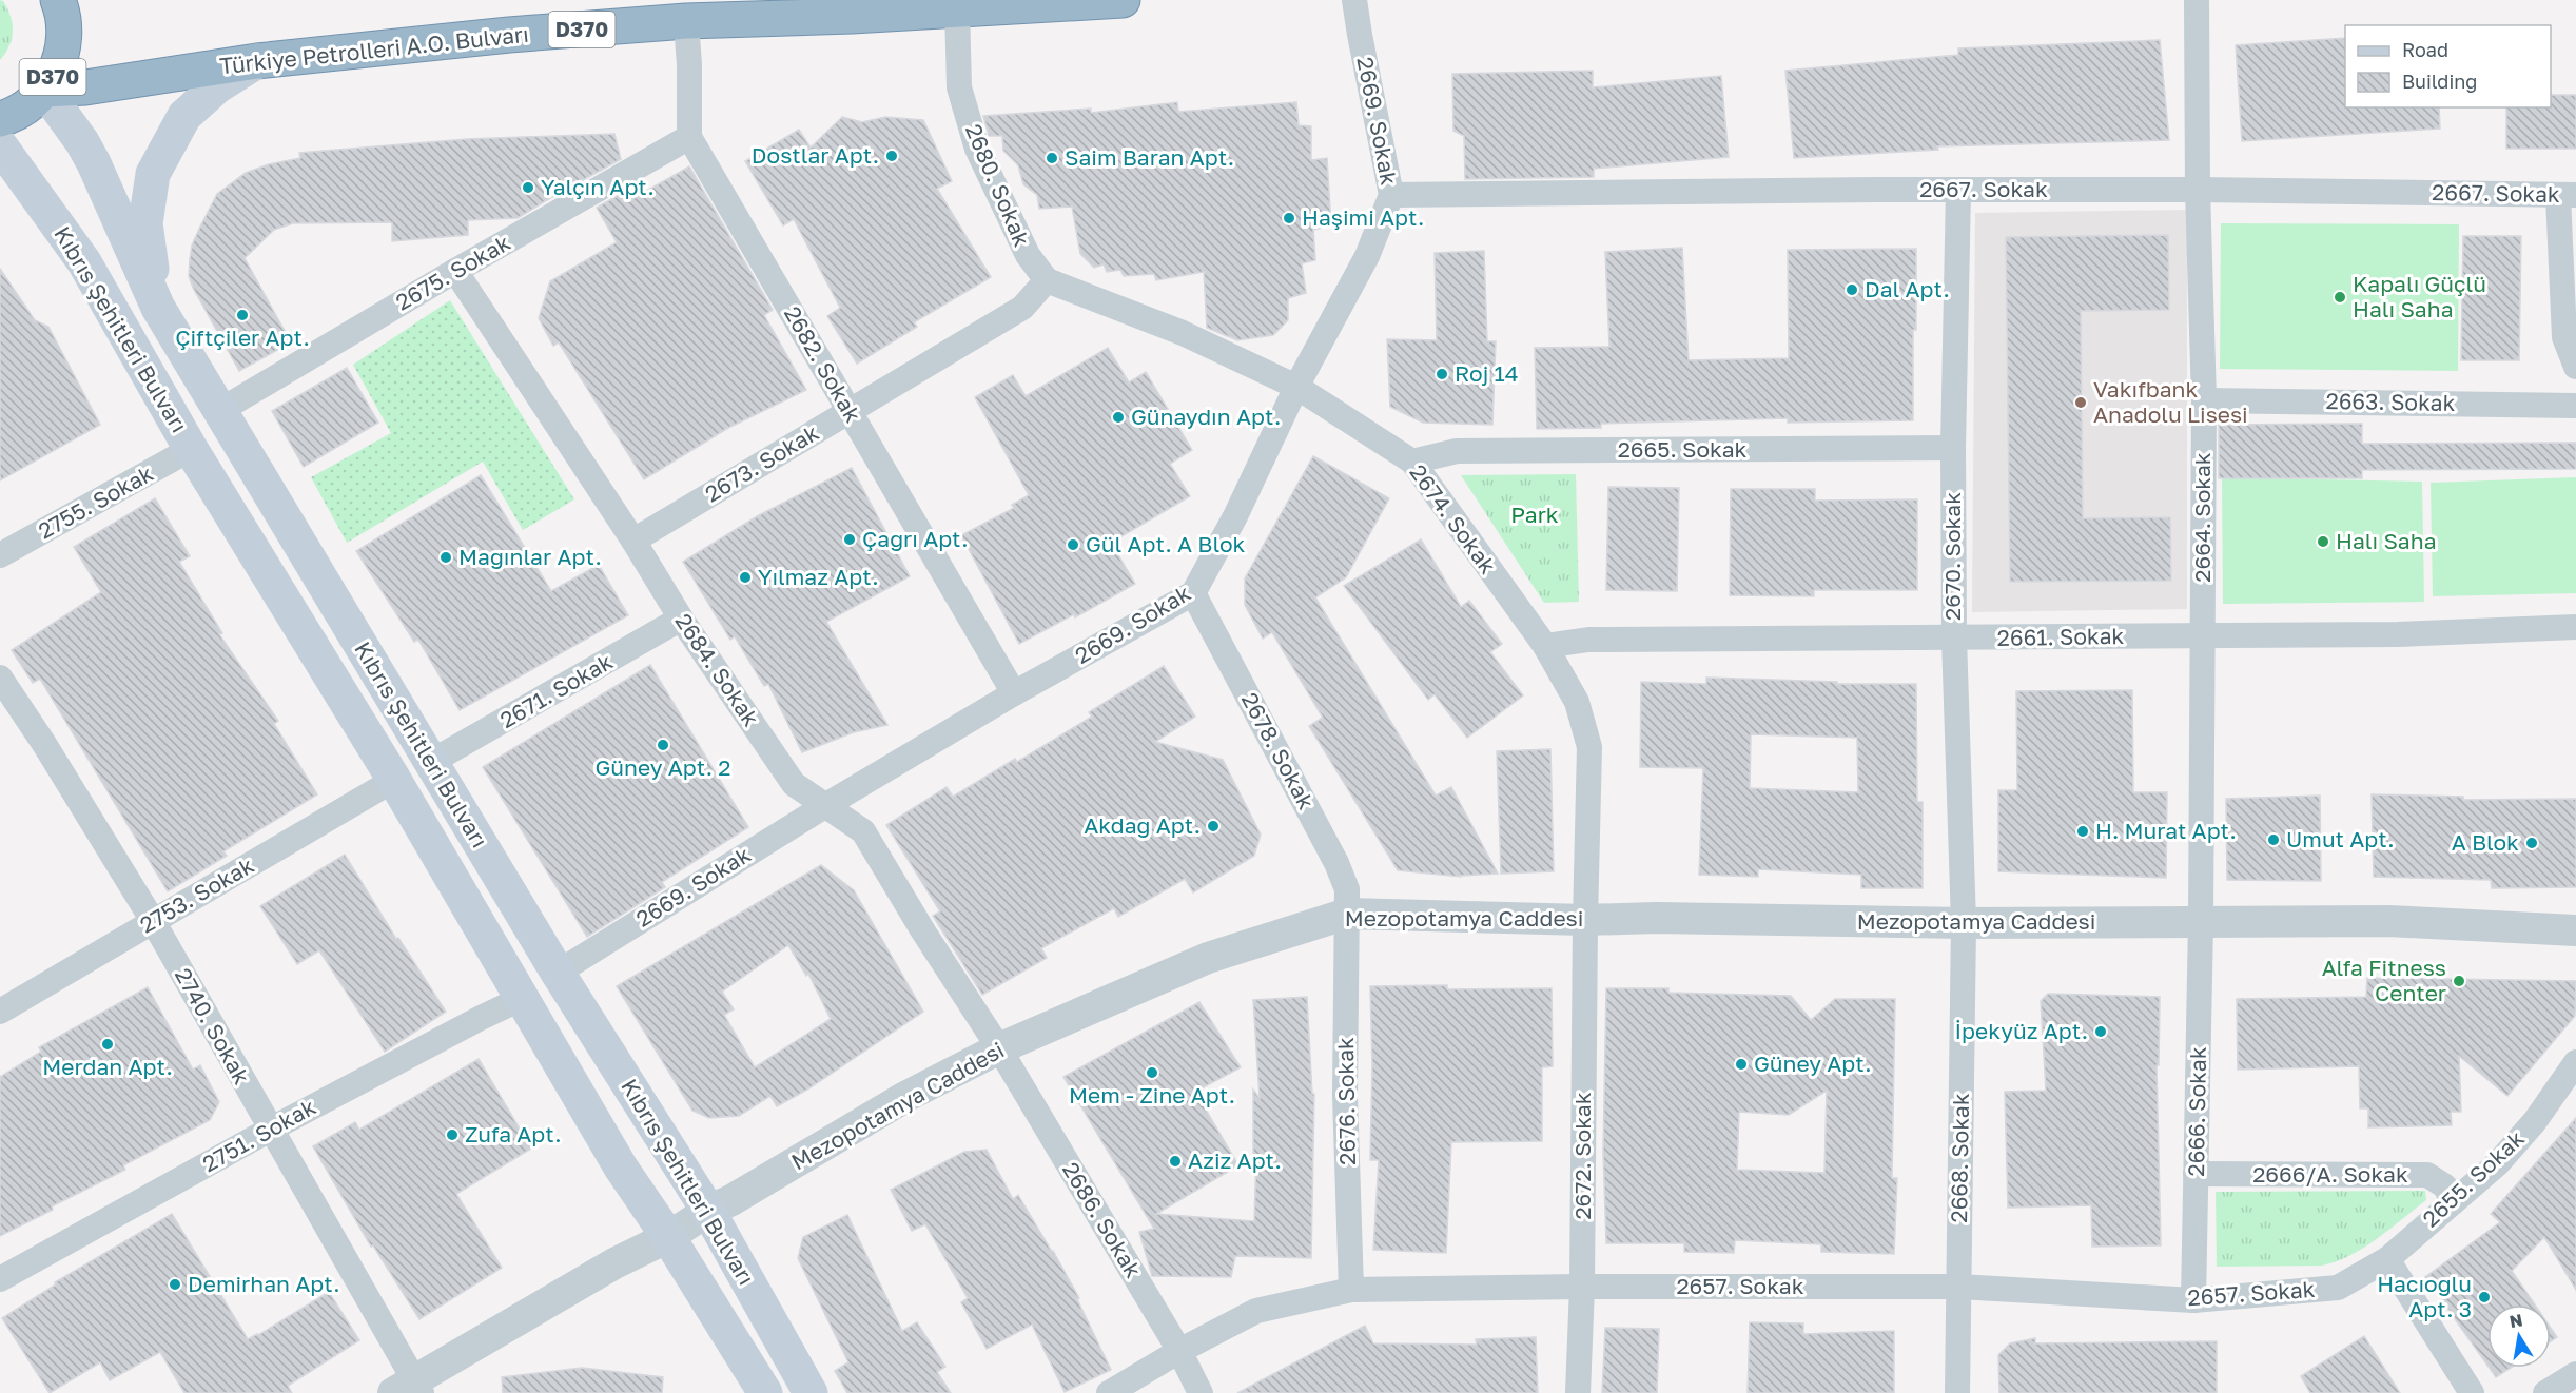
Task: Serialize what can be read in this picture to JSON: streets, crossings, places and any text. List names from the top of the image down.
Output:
{
  "streets": {
    "highway": ["D370", "Türkiye Petrolleri A.O. Bulvarı"],
    "main road": ["Kıbrıs Şehitleri Bulvarı"],
    "street": [
      "2669. Sokak",
      "2680. Sokak",
      "2667. Sokak",
      "2675. Sokak",
      "2682. Sokak",
      "2663. Sokak",
      "2665. Sokak",
      "2673. Sokak",
      "2755. Sokak",
      "2664. Sokak",
      "2674. Sokak",
      "2670. Sokak",
      "2661. Sokak",
      "2684. Sokak",
      "2671. Sokak",
      "2678. Sokak",
      "2753. Sokak",
      "Mezopotamya Caddesi",
      "2740. Sokak",
      "2676. Sokak",
      "2666. Sokak",
      "2751. Sokak",
      "2672. Sokak",
      "2668. Sokak",
      "2666/A. Sokak",
      "2655. Sokak",
      "2686. Sokak",
      "2657. Sokak"
    ]
  },
  "crossings": [
    ["D370", "Türkiye Petrolleri A.O. Bulvarı"],
    ["D370", "Kıbrıs Şehitleri Bulvarı"],
    ["Türkiye Petrolleri A.O. Bulvarı", "2680. Sokak"],
    ["Türkiye Petrolleri A.O. Bulvarı", "Kıbrıs Şehitleri Bulvarı"],
    ["2669. Sokak", "2667. Sokak"],
    ["2669. Sokak", "Kıbrıs Şehitleri Bulvarı"],
    ["2669. Sokak", "2682. Sokak"],
    ["2669. Sokak", "2674. Sokak"],
    ["2669. Sokak", "2684. Sokak"],
    ["2669. Sokak", "2678. Sokak"],
    ["2680. Sokak", "2673. Sokak"],
    ["2680. Sokak", "2674. Sokak"],
    ["2667. Sokak", "2664. Sokak"],
    ["2667. Sokak", "2670. Sokak"],
    ["2675. Sokak", "Kıbrıs Şehitleri Bulvarı"],
    ["2675. Sokak", "2682. Sokak"],
    ["2675. Sokak", "2684. Sokak"],
    ["Kıbrıs Şehitleri Bulvarı", "2755. Sokak"],
    ["Kıbrıs Şehitleri Bulvarı", "2671. Sokak"],
    ["Kıbrıs Şehitleri Bulvarı", "2753. Sokak"],
    ["Kıbrıs Şehitleri Bulvarı", "Mezopotamya Caddesi"],
    ["Kıbrıs Şehitleri Bulvarı", "2751. Sokak"],
    ["2682. Sokak", "2673. Sokak"],
    ["2663. Sokak", "2664. Sokak"],
    ["2665. Sokak", "2674. Sokak"],
    ["2665. Sokak", "2670. Sokak"],
    ["2673. Sokak", "2674. Sokak"],
    ["2673. Sokak", "2684. Sokak"],
    ["2664. Sokak", "2661. Sokak"],
    ["2664. Sokak", "Mezopotamya Caddesi"],
    ["2664. Sokak", "2666. Sokak"],
    ["2674. Sokak", "2661. Sokak"],
    ["2674. Sokak", "Mezopotamya Caddesi"],
    ["2674. Sokak", "2672. Sokak"],
    ["2670. Sokak", "2661. Sokak"],
    ["2670. Sokak", "Mezopotamya Caddesi"],
    ["2670. Sokak", "2668. Sokak"],
    ["2684. Sokak", "2671. Sokak"],
    ["2684. Sokak", "Mezopotamya Caddesi"],
    ["2684. Sokak", "2686. Sokak"],
    ["2678. Sokak", "Mezopotamya Caddesi"],
    ["2678. Sokak", "2676. Sokak"],
    ["2753. Sokak", "2740. Sokak"],
    ["Mezopotamya Caddesi", "2740. Sokak"],
    ["Mezopotamya Caddesi", "2676. Sokak"],
    ["Mezopotamya Caddesi", "2666. Sokak"],
    ["Mezopotamya Caddesi", "2672. Sokak"],
    ["Mezopotamya Caddesi", "2668. Sokak"],
    ["Mezopotamya Caddesi", "2686. Sokak"],
    ["2740. Sokak", "2751. Sokak"],
    ["2676. Sokak", "2657. Sokak"],
    ["2666. Sokak", "2666/A. Sokak"],
    ["2666. Sokak", "2657. Sokak"],
    ["2672. Sokak", "2657. Sokak"],
    ["2668. Sokak", "2657. Sokak"],
    ["2666/A. Sokak", "2655. Sokak"],
    ["2655. Sokak", "2657. Sokak"],
    ["2686. Sokak", "2657. Sokak"]
  ],
  "parks": ["Park"],
  "places": [
    "Dostlar Apt.",
    "Saim Baran Apt.",
    "Yalçın Apt.",
    "Haşimi Apt.",
    "Dal Apt.",
    "Kapalı Güçlü Halı Saha",
    "Çiftçiler Apt.",
    "Roj 14",
    "Vakıfbank Anadolu Lisesi",
    "Günaydın Apt.",
    "Çağrı Apt.",
    "Halı Saha",
    "Gül Apt. A Blok",
    "Mağınlar Apt.",
    "Yılmaz Apt.",
    "Güney Apt. 2",
    "Akdağ Apt.",
    "H. Murat Apt.",
    "Umut Apt.",
    "A Blok",
    "Alfa Fitness Center",
    "İpekyüz Apt.",
    "Merdan Apt.",
    "Güney Apt.",
    "Mem - Zine Apt.",
    "Zufa Apt.",
    "Aziz Apt.",
    "Demirhan Apt.",
    "Hacıoğlu Apt. 3"
  ],
  "legend": ["Road", "Building"],
  "north": "top"
}
